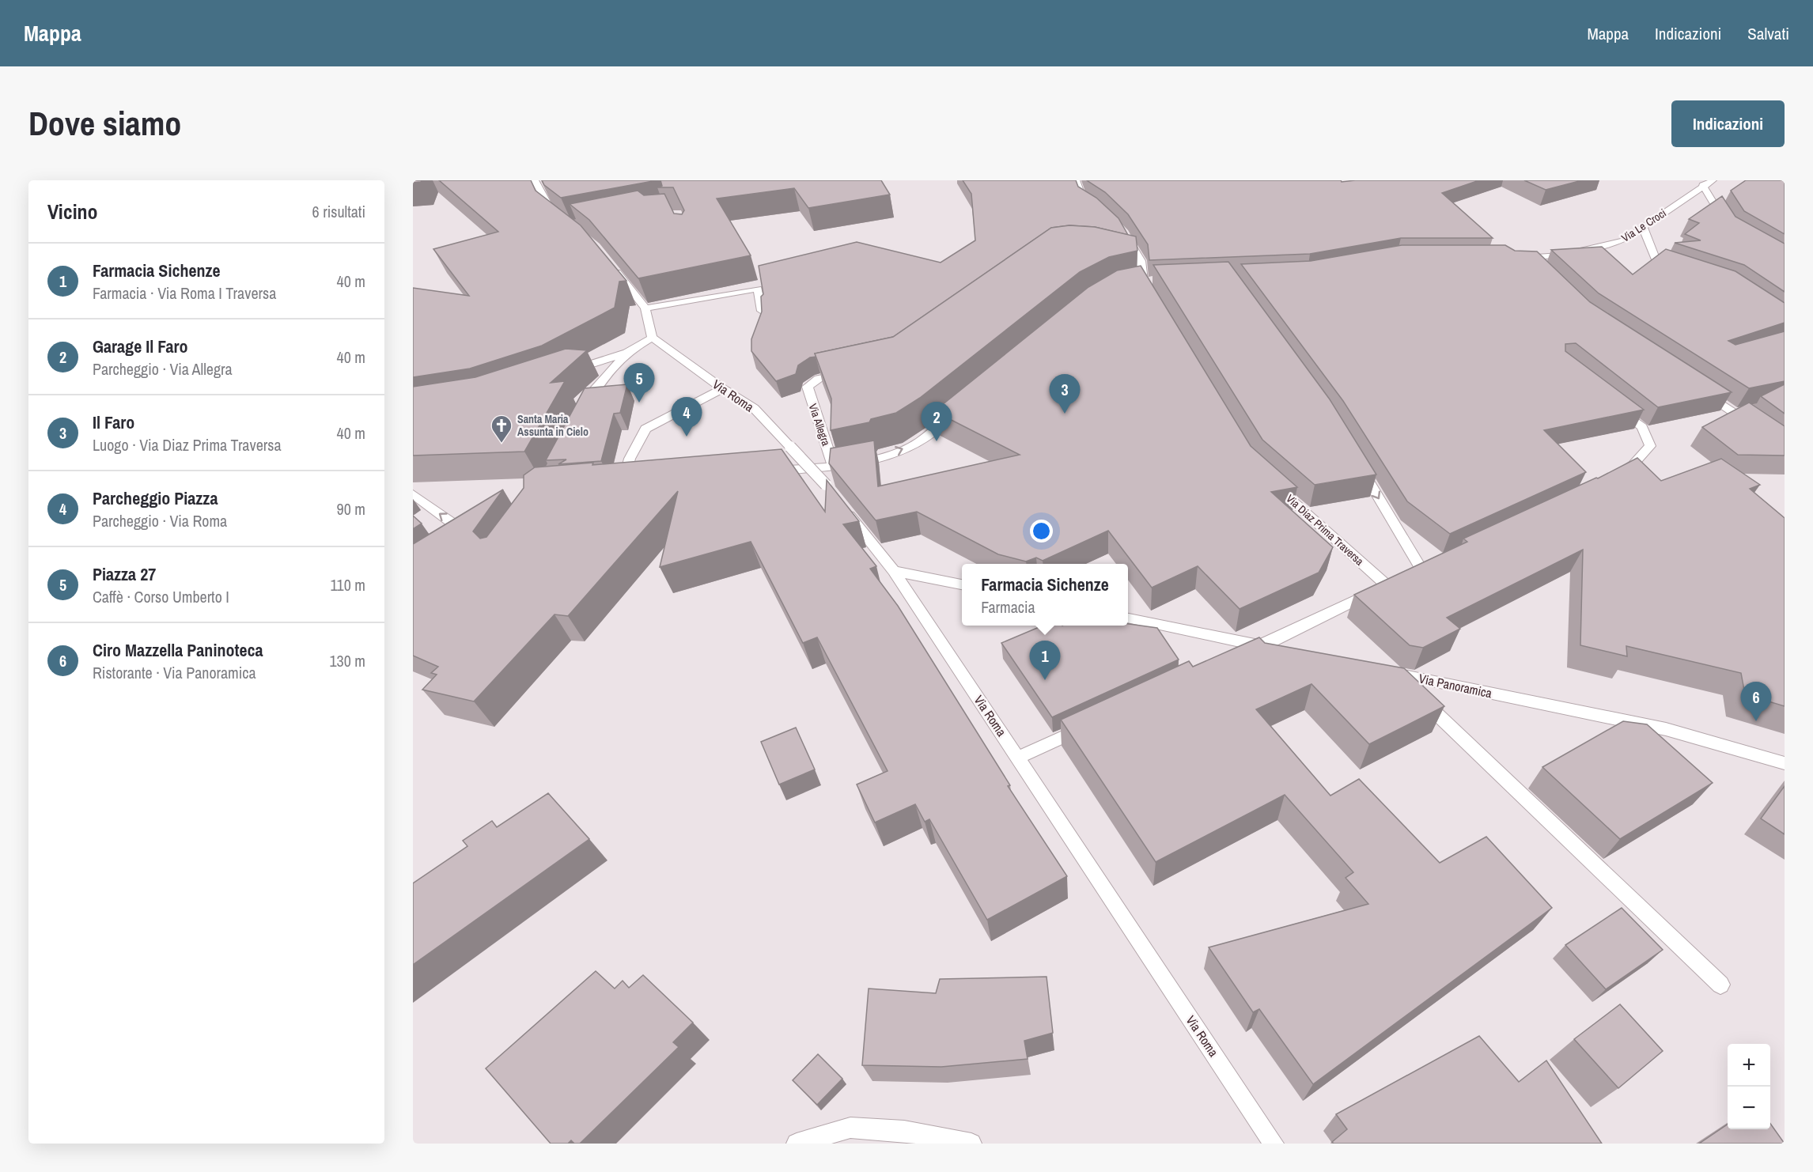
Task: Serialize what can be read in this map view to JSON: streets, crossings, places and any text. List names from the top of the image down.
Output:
{
  "streets": {
    "street": [
      "Via Le Croci",
      "Via Roma",
      "Via Allegra",
      "Via Diaz Prima Traversa",
      "Via Panoramica"
    ]
  },
  "places": {
    "church": ["Santa Maria Assunta in Cielo"]
  },
  "page": {
    "header": "Mappa",
    "nav": ["Mappa", "Indicazioni", "Salvati"],
    "buttons": "Indicazioni",
    "title": "Dove siamo",
    "heading": ["Vicino", "6 risultati"],
    "list": [
      {
        "mark": "1",
        "name": "Farmacia Sichenze",
        "note": "Farmacia · Via Roma I Traversa",
        "value": "40 m"
      },
      {
        "mark": "2",
        "name": "Garage Il Faro",
        "note": "Parcheggio · Via Allegra",
        "value": "40 m"
      },
      {
        "mark": "3",
        "name": "Il Faro",
        "note": "Luogo · Via Diaz Prima Traversa",
        "value": "40 m"
      },
      {
        "mark": "4",
        "name": "Parcheggio Piazza",
        "note": "Parcheggio · Via Roma",
        "value": "90 m"
      },
      {
        "mark": "5",
        "name": "Piazza 27",
        "note": "Caffè · Corso Umberto I",
        "value": "110 m"
      },
      {
        "mark": "6",
        "name": "Ciro Mazzella Paninoteca",
        "note": "Ristorante · Via Panoramica",
        "value": "130 m"
      }
    ],
    "pins": [
      "5",
      "3",
      "4",
      "2",
      "1",
      "6"
    ],
    "popup": ["Farmacia Sichenze", "Farmacia"],
    "map_buttons": ["+", "−"]
  }
}
